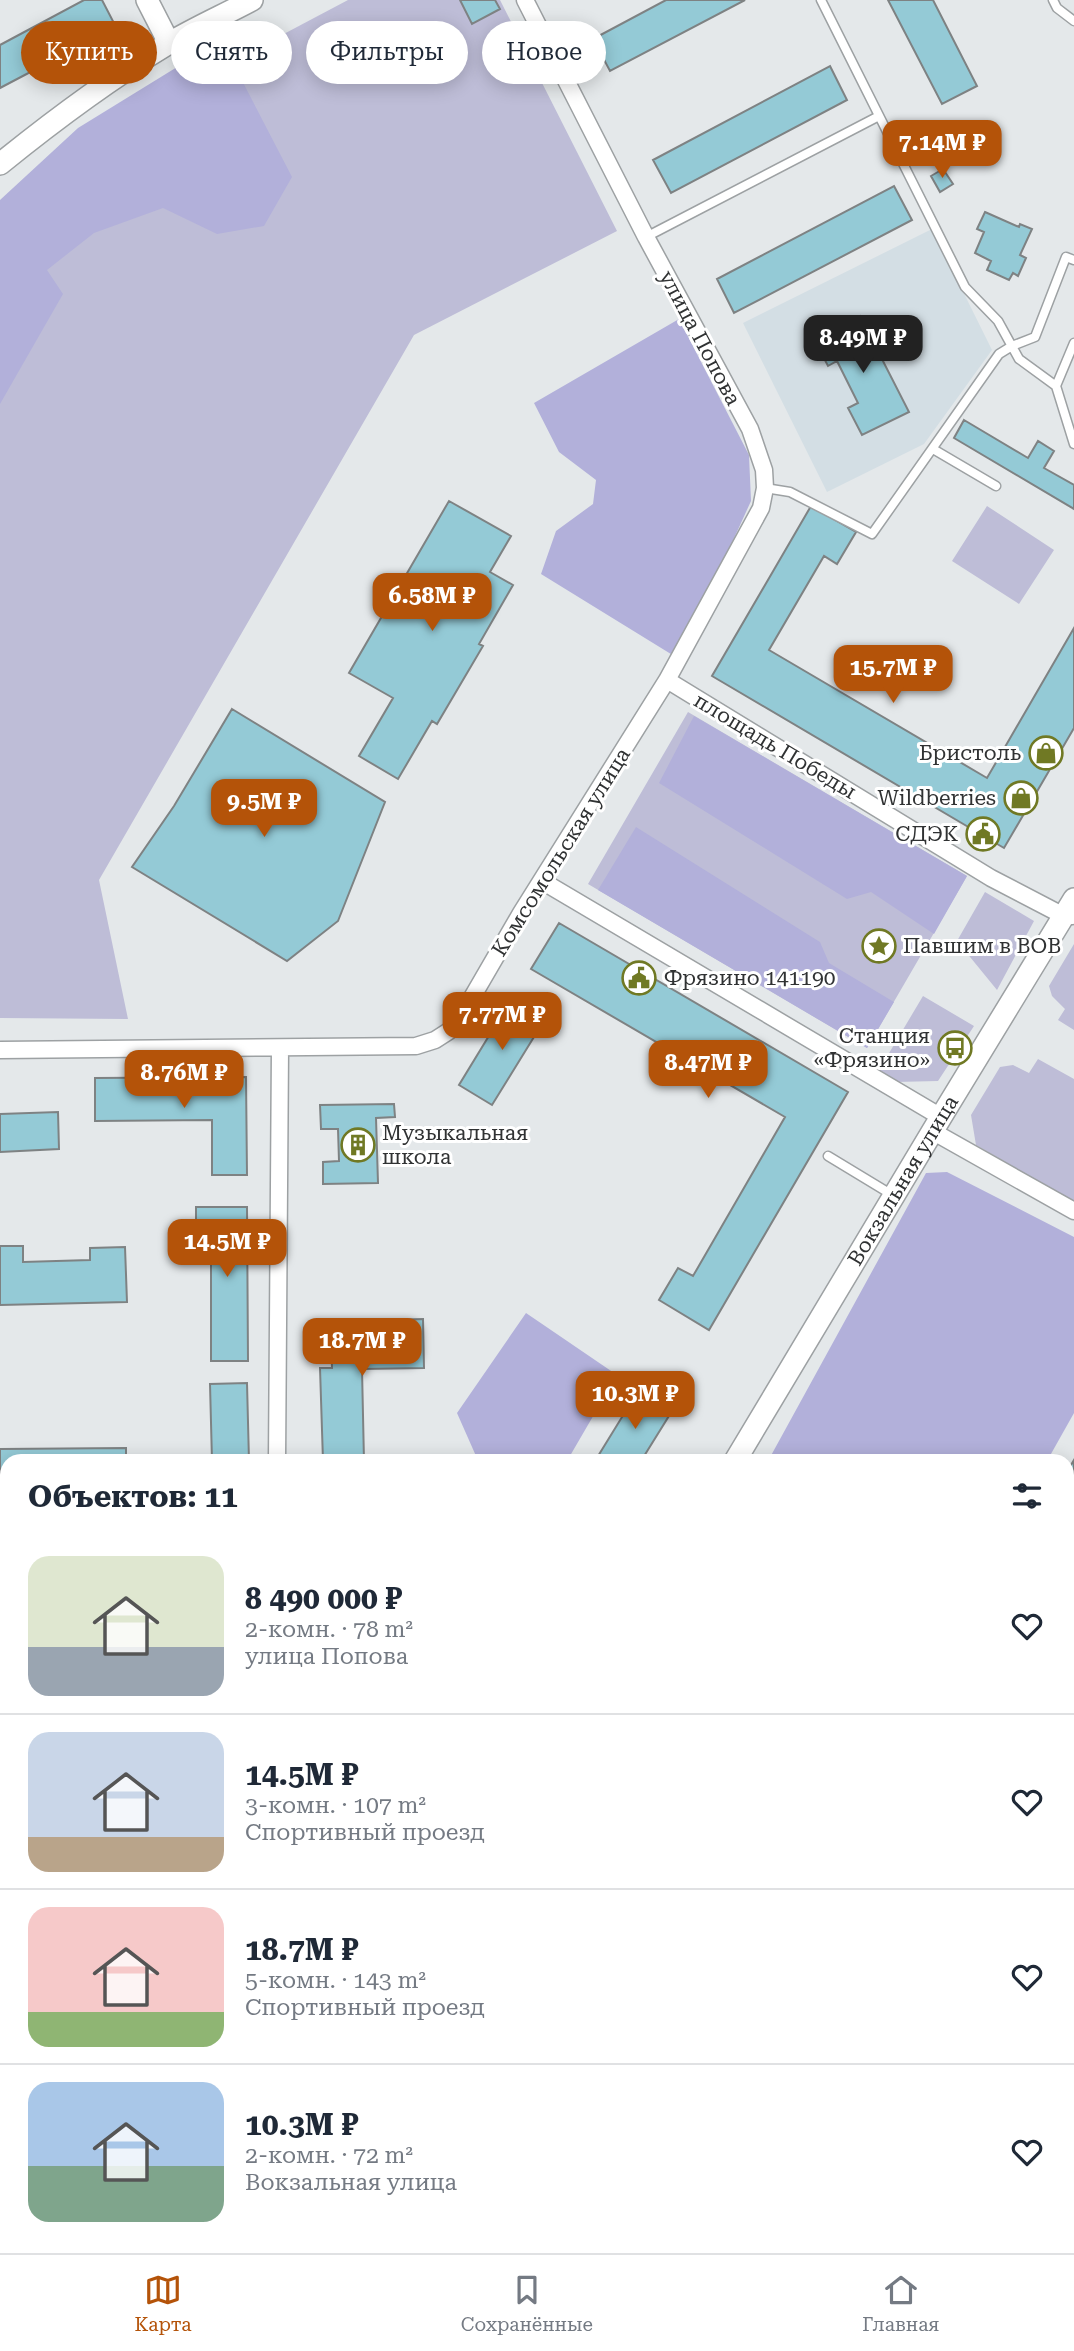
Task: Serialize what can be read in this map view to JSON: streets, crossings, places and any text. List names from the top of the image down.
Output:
{
  "streets": {
    "street": [
      "улица Попова",
      "площадь Победы",
      "Комсомольская улица",
      "Вокзальная улица"
    ]
  },
  "crossings": [
    ["улица Попова", "площадь Победы"],
    ["улица Попова", "Комсомольская улица"],
    ["площадь Победы", "Комсомольская улица"],
    ["площадь Победы", "Вокзальная улица"]
  ],
  "places": {
    "shop": ["Бристоль", "Wildberries"],
    "public building": ["СДЭК", "Фрязино 141190"],
    "place": ["Павшим в ВОВ"],
    "bus stop": ["Станция «Фрязино»"],
    "building": ["Музыкальная школа"]
  },
  "page": {
    "chip": [
      "Купить",
      "Снять",
      "Фильтры",
      "Новое"
    ],
    "price": [
      "7.14M ₽",
      "8.49M ₽",
      "6.58M ₽",
      "15.7M ₽",
      "9.5M ₽",
      "7.77M ₽",
      "8.47M ₽",
      "8.76M ₽",
      "14.5M ₽",
      "18.7M ₽",
      "10.3M ₽"
    ],
    "heading": "Объектов: 11",
    "list": [
      {
        "name": "8 490 000 ₽",
        "note": "2-комн. · 78 m² · улица Попова"
      },
      {
        "name": "14.5M ₽",
        "note": "3-комн. · 107 m² · Спортивный проезд"
      },
      {
        "name": "18.7M ₽",
        "note": "5-комн. · 143 m² · Спортивный проезд"
      },
      {
        "name": "10.3M ₽",
        "note": "2-комн. · 72 m² · Вокзальная улица"
      }
    ],
    "tabs": ["Карта", "Сохранённые", "Главная"]
  }
}
